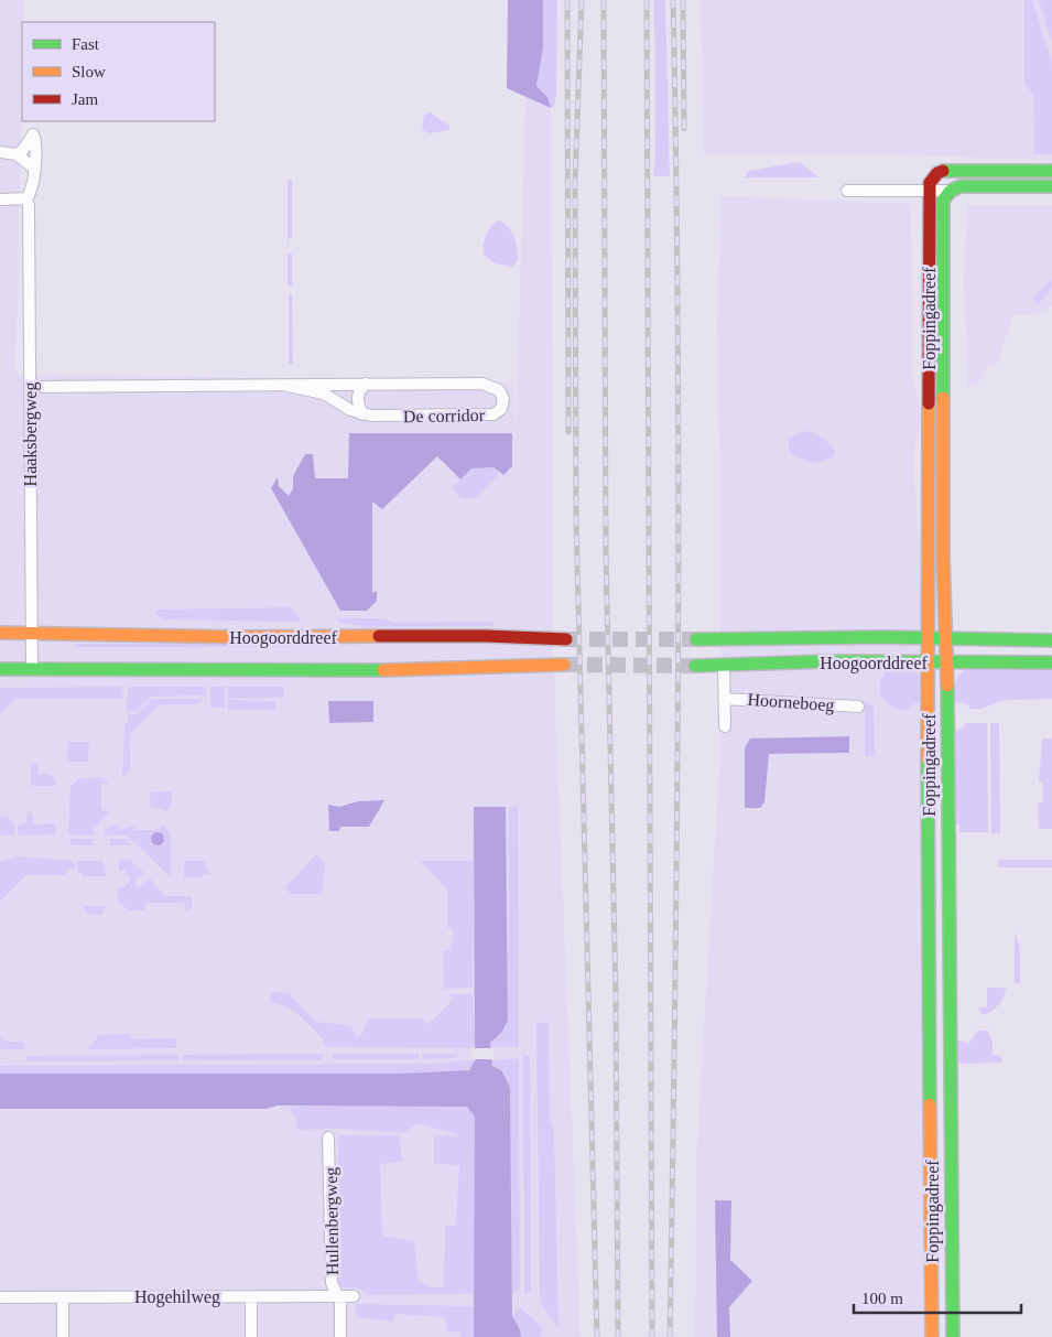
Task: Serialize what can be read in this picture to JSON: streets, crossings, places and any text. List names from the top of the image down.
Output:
{
  "streets": {
    "street": [
      "Foppingadreef",
      "De corridor",
      "Haaksbergweg",
      "Hoogoorddreef",
      "Hoorneboeg",
      "Hullenbergweg",
      "Hogehilweg"
    ]
  },
  "crossings": [
    ["Foppingadreef", "Hoogoorddreef"],
    ["De corridor", "Haaksbergweg"],
    ["Haaksbergweg", "Hoogoorddreef"],
    ["Hoogoorddreef", "Hoorneboeg"],
    ["Hullenbergweg", "Hogehilweg"]
  ],
  "legend": ["Fast", "Slow", "Jam"],
  "scale_bar": "100 m"
}
